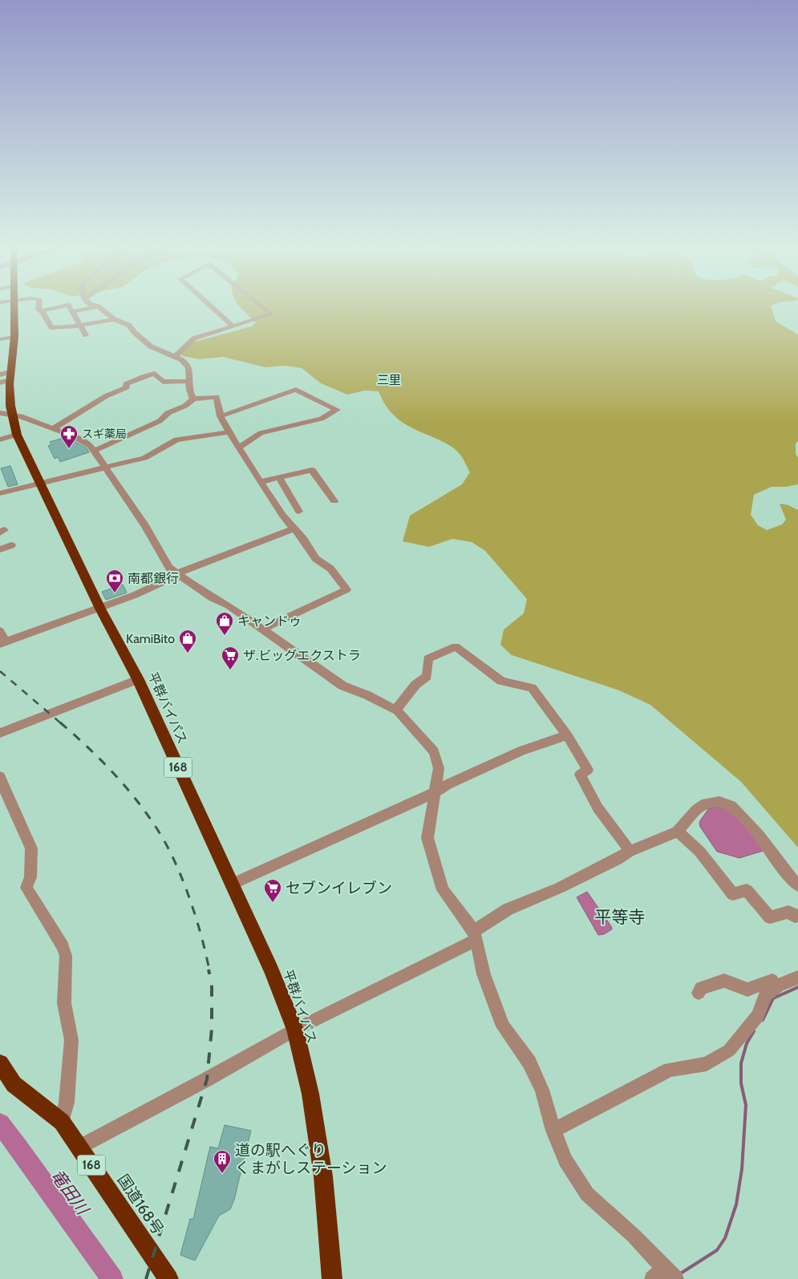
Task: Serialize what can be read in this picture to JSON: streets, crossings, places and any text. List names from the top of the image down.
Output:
{
  "streets": {
    "highway": ["平群バイパス", "168", "国道168号"]
  },
  "districts": ["三里", "平等寺"],
  "water": ["竜田川"],
  "places": {
    "pharmacy": ["スギ薬局"],
    "bank": ["南都銀行"],
    "shop": ["キャンドゥ", "KamiBito"],
    "supermarket": ["ザ.ビッグエクストラ", "セブンイレブン"],
    "building": ["道の駅へぐり くまがしステーション"]
  }
}
